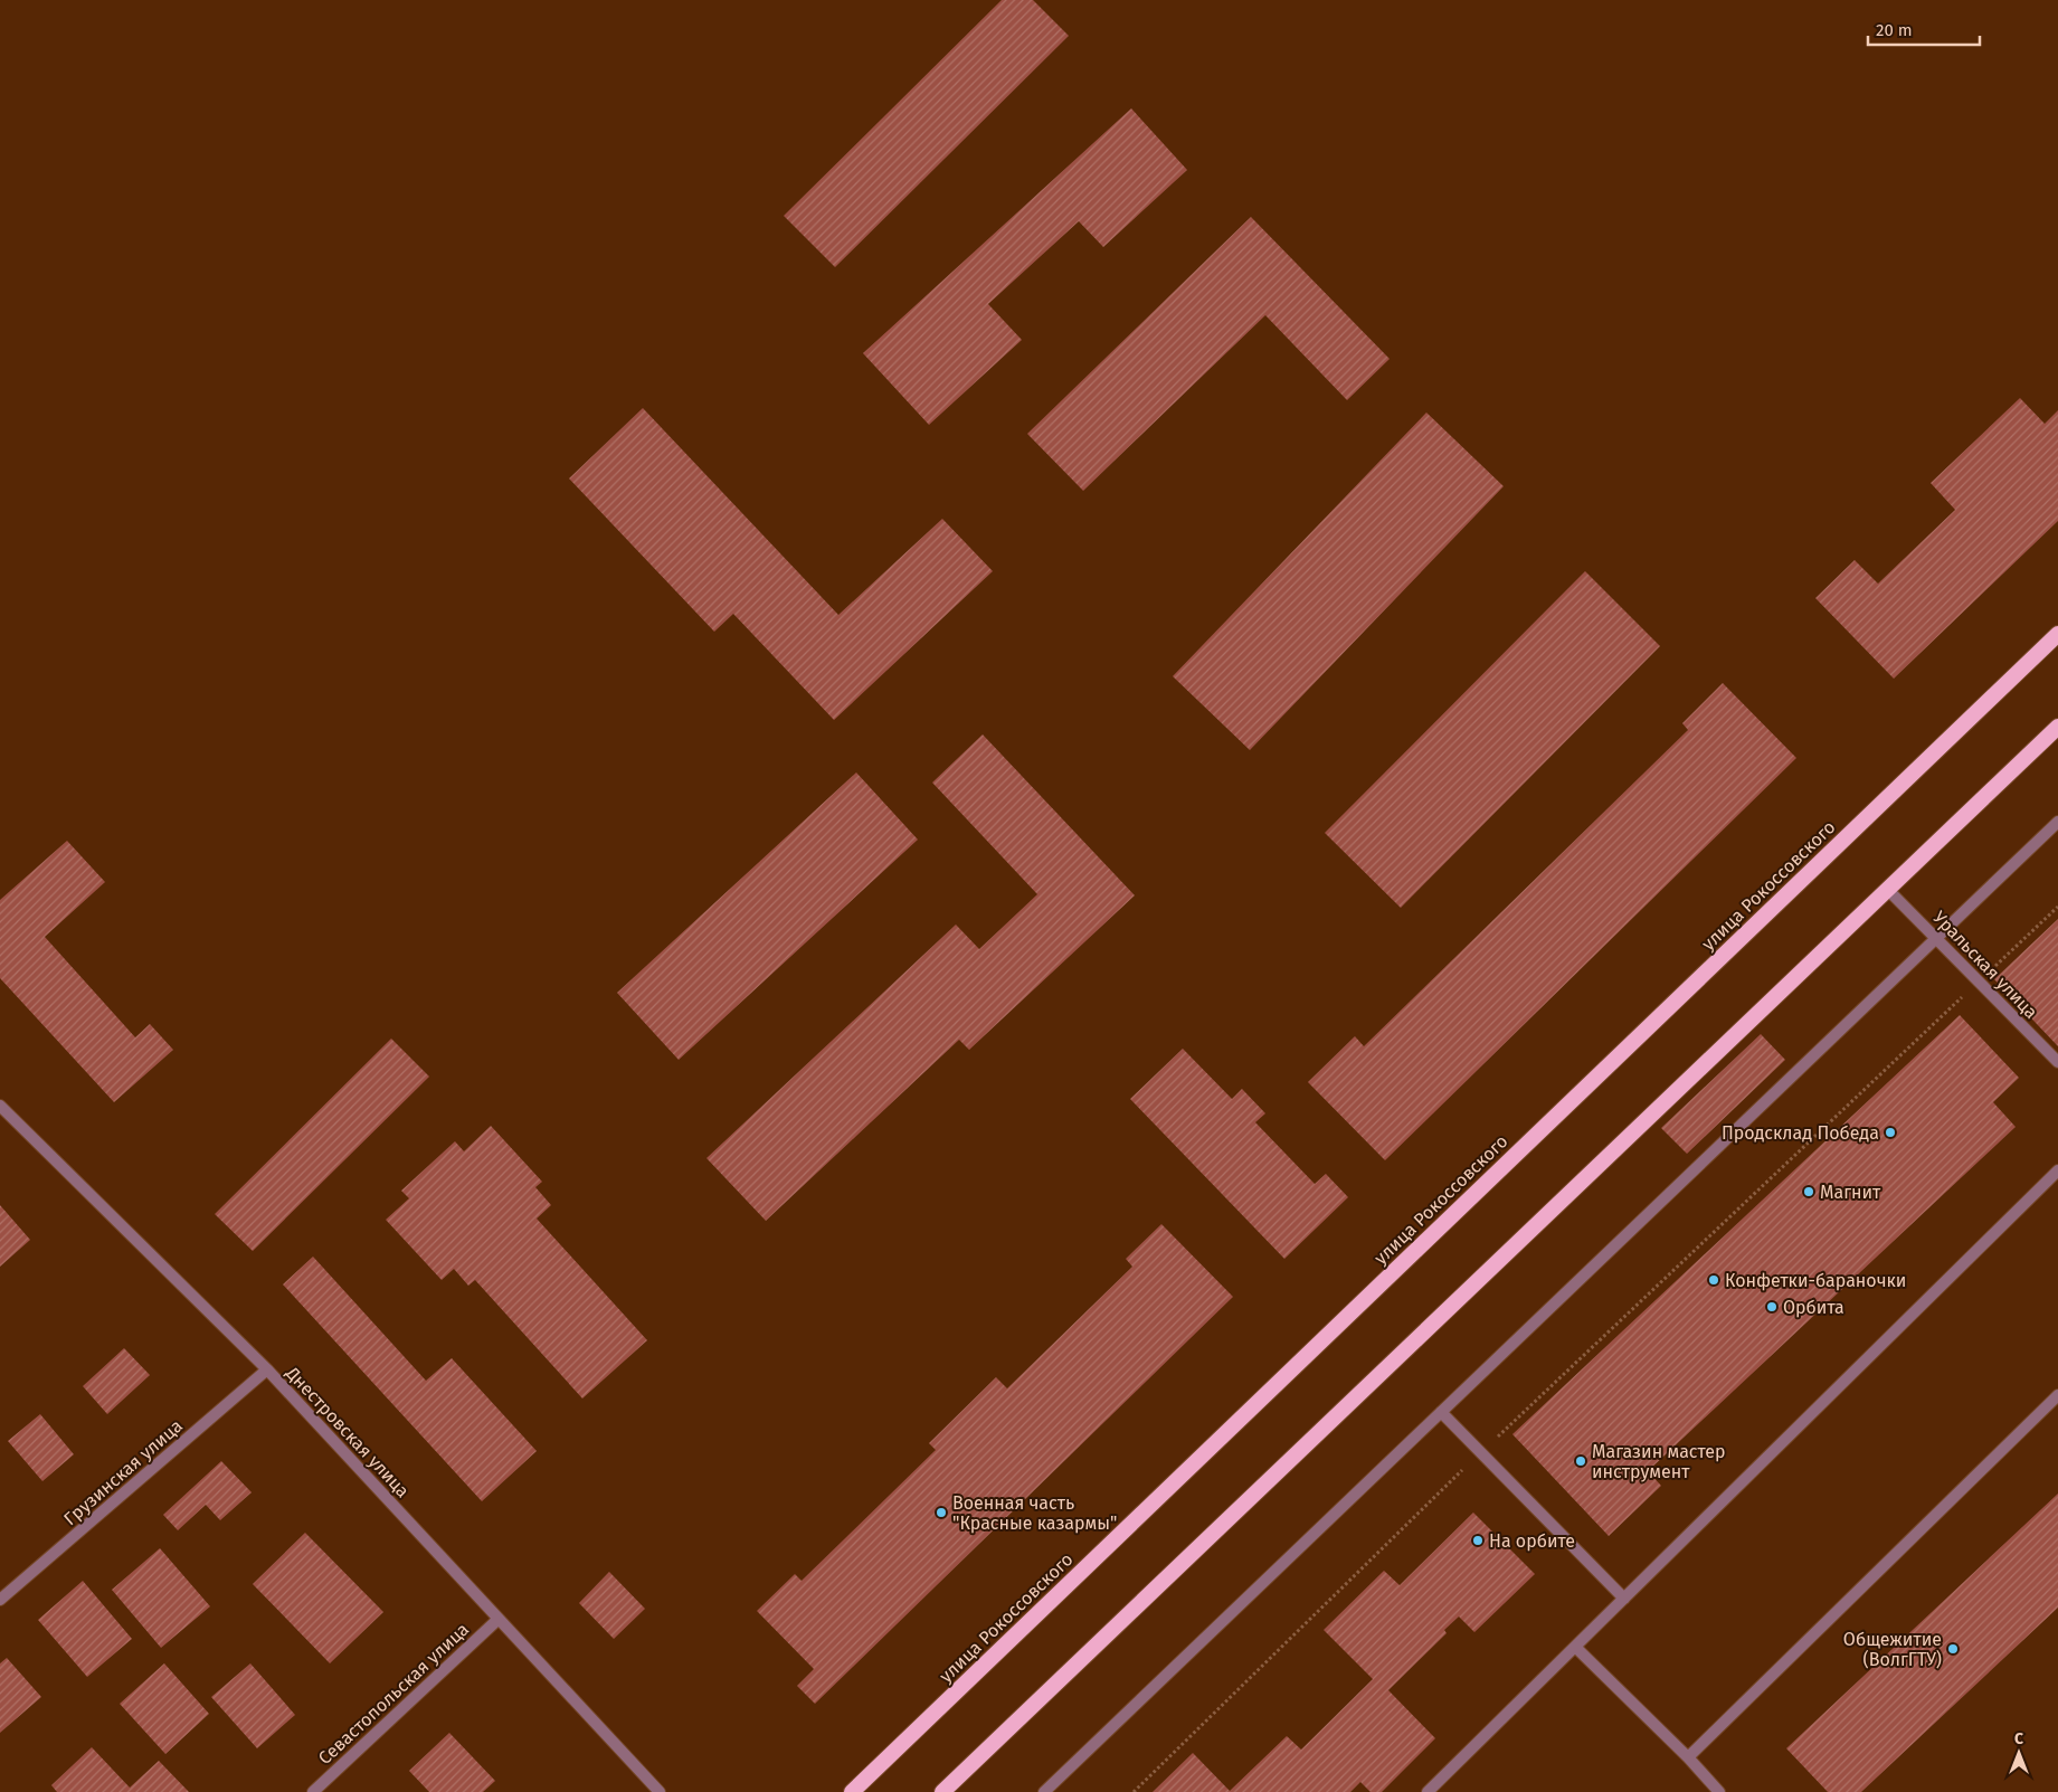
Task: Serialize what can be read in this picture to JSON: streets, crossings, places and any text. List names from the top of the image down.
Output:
{
  "streets": {
    "highway": ["улица Рокоссовского"],
    "street": [
      "Уральская улица",
      "Днестровская улица",
      "Грузинская улица",
      "Севастопольская улица"
    ]
  },
  "crossings": [
    ["Днестровская улица", "Грузинская улица"],
    ["Днестровская улица", "Севастопольская улица"]
  ],
  "places": [
    "Продсклад Победа",
    "Магнит",
    "Конфетки-бараночки",
    "Орбита",
    "Магазин мастер инструмент",
    "Военная часть \"Красные казармы\"",
    "На орбите",
    "Общежитие (ВолгГТУ)"
  ],
  "scale_bar": "20 m",
  "north": "top"
}
